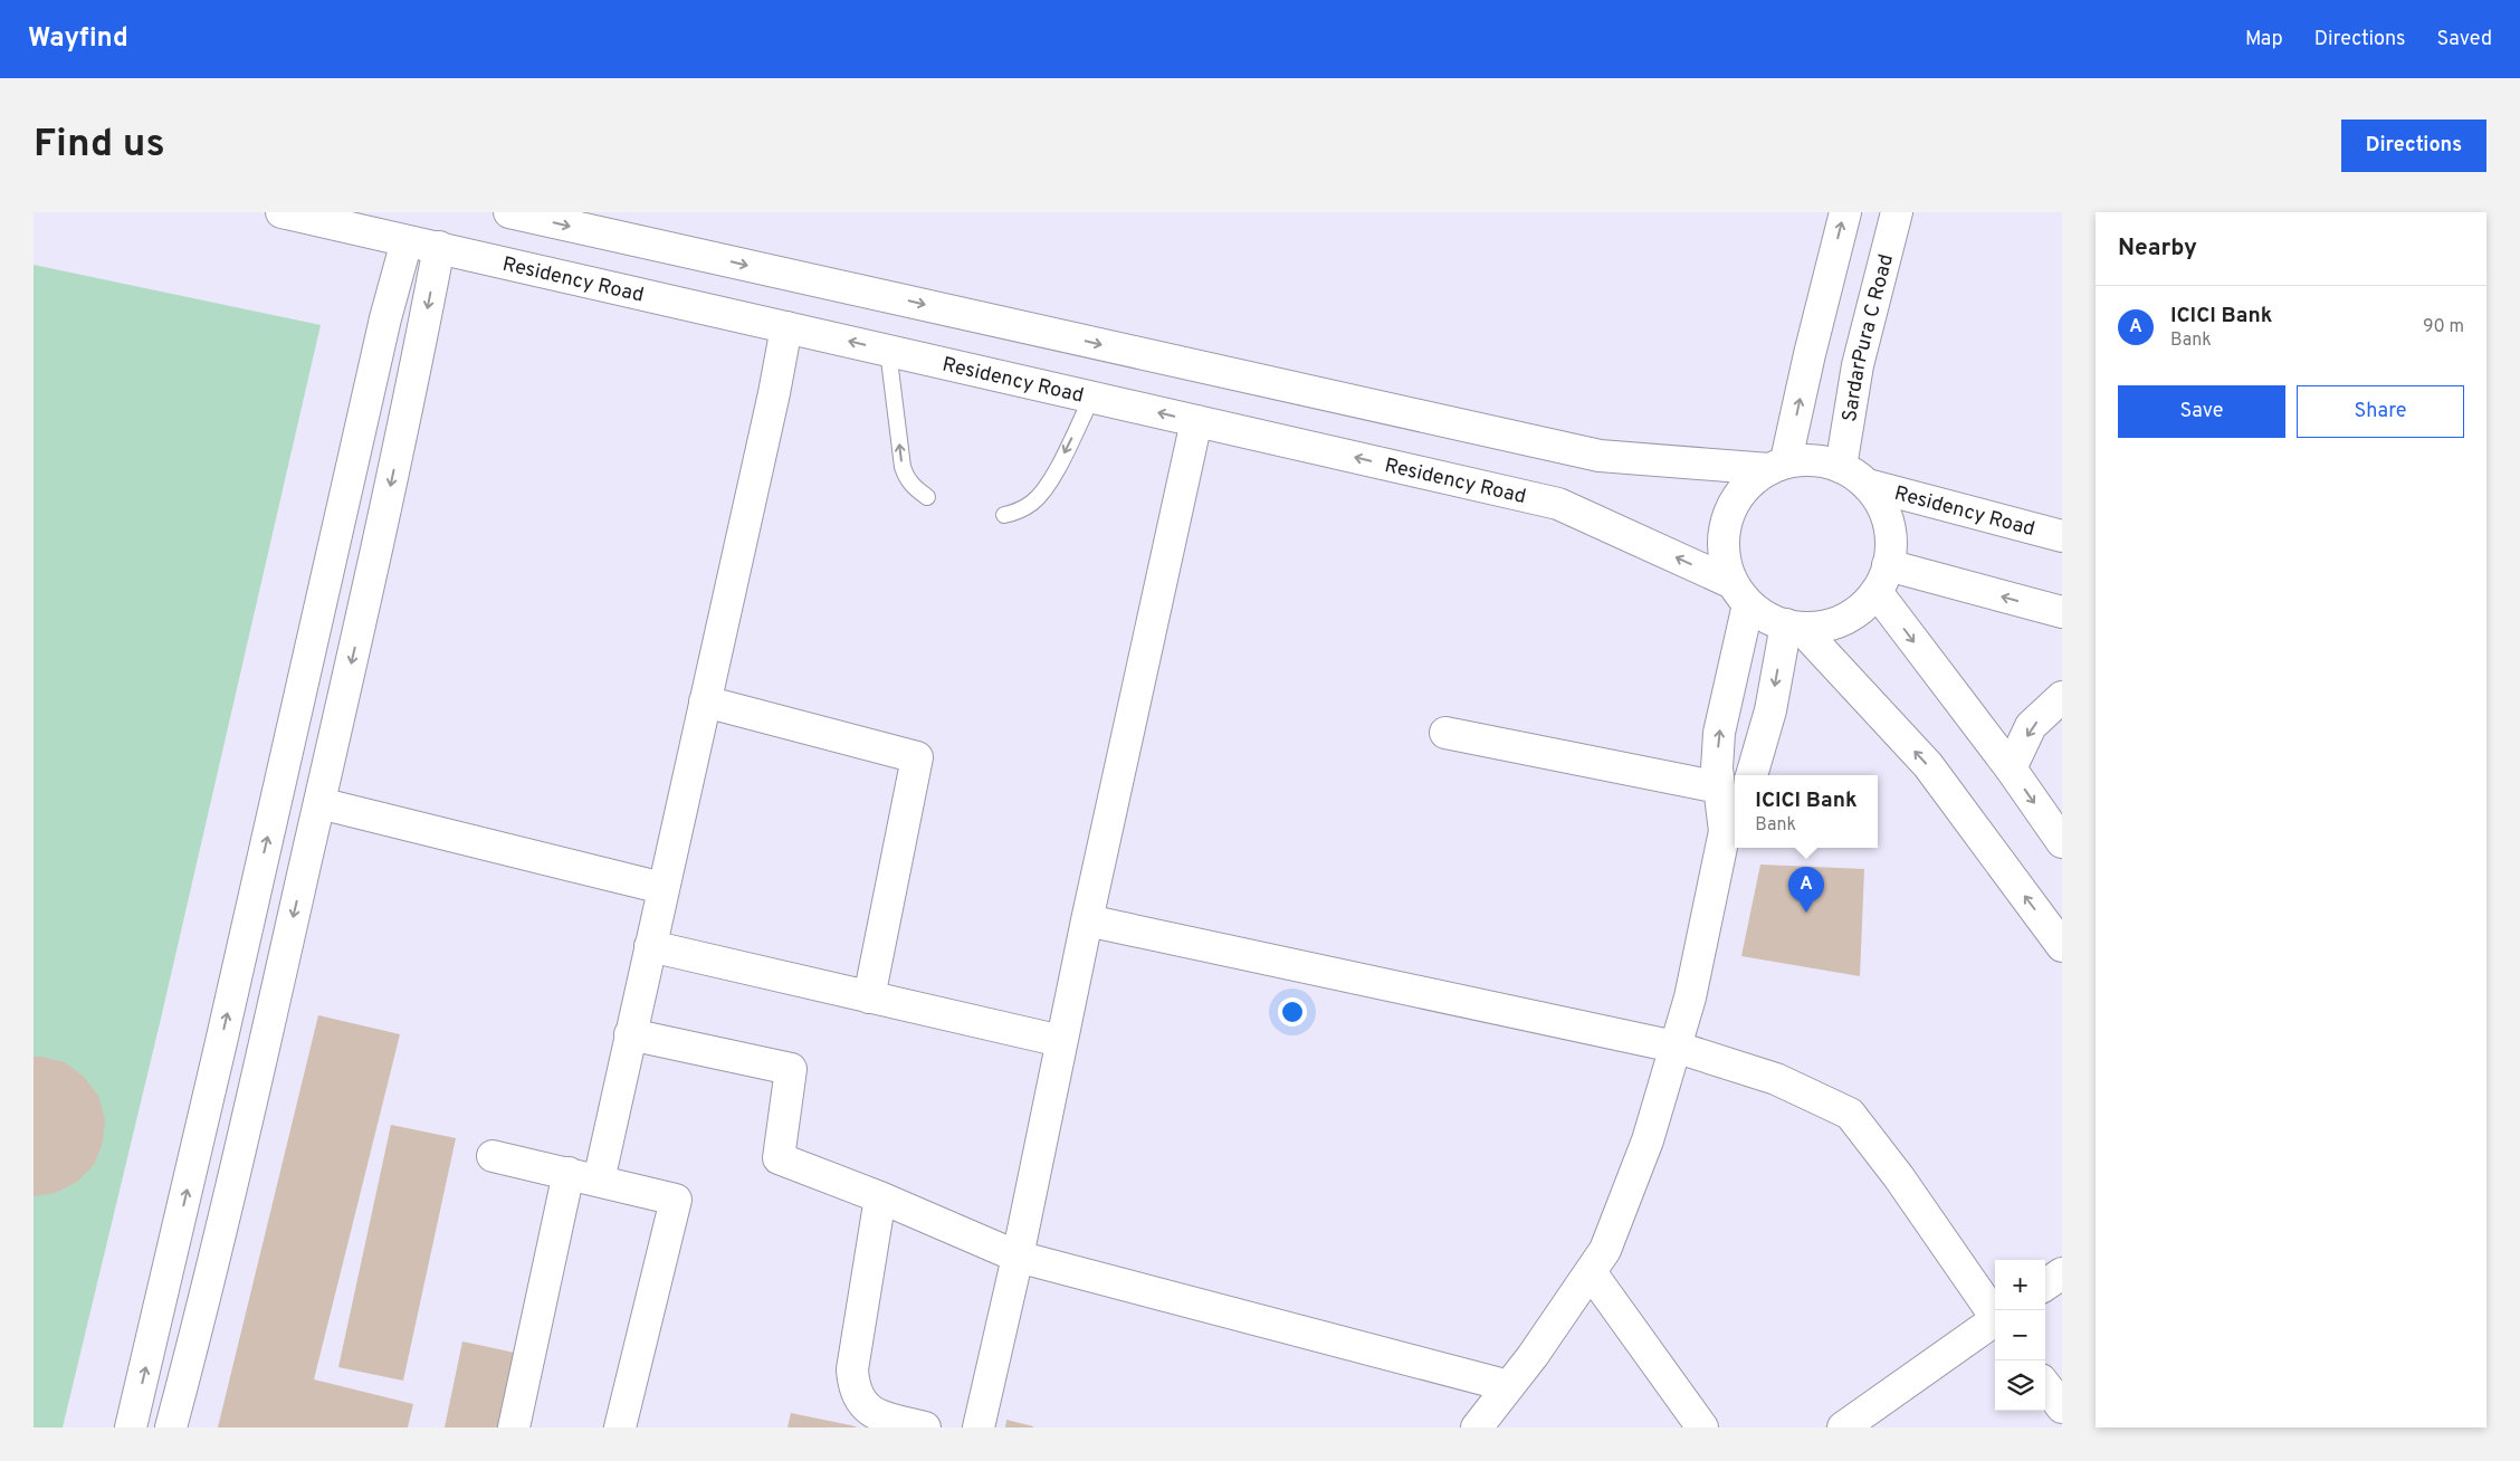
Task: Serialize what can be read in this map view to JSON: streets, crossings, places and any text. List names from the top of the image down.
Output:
{
  "streets": {
    "street": ["Residency Road", "SardarPura C Road"]
  },
  "crossings": [
    ["Residency Road", "SardarPura C Road"]
  ],
  "page": {
    "header": "Wayfind",
    "nav": ["Map", "Directions", "Saved"],
    "buttons": [
      "Directions",
      ["Save", "Share"]
    ],
    "title": "Find us",
    "heading": "Nearby",
    "list": [
      {
        "mark": "A",
        "name": "ICICI Bank",
        "note": "Bank",
        "value": "90 m"
      }
    ],
    "popup": ["ICICI Bank", "Bank"],
    "pins": "A",
    "map_buttons": ["+", "−"]
  }
}
